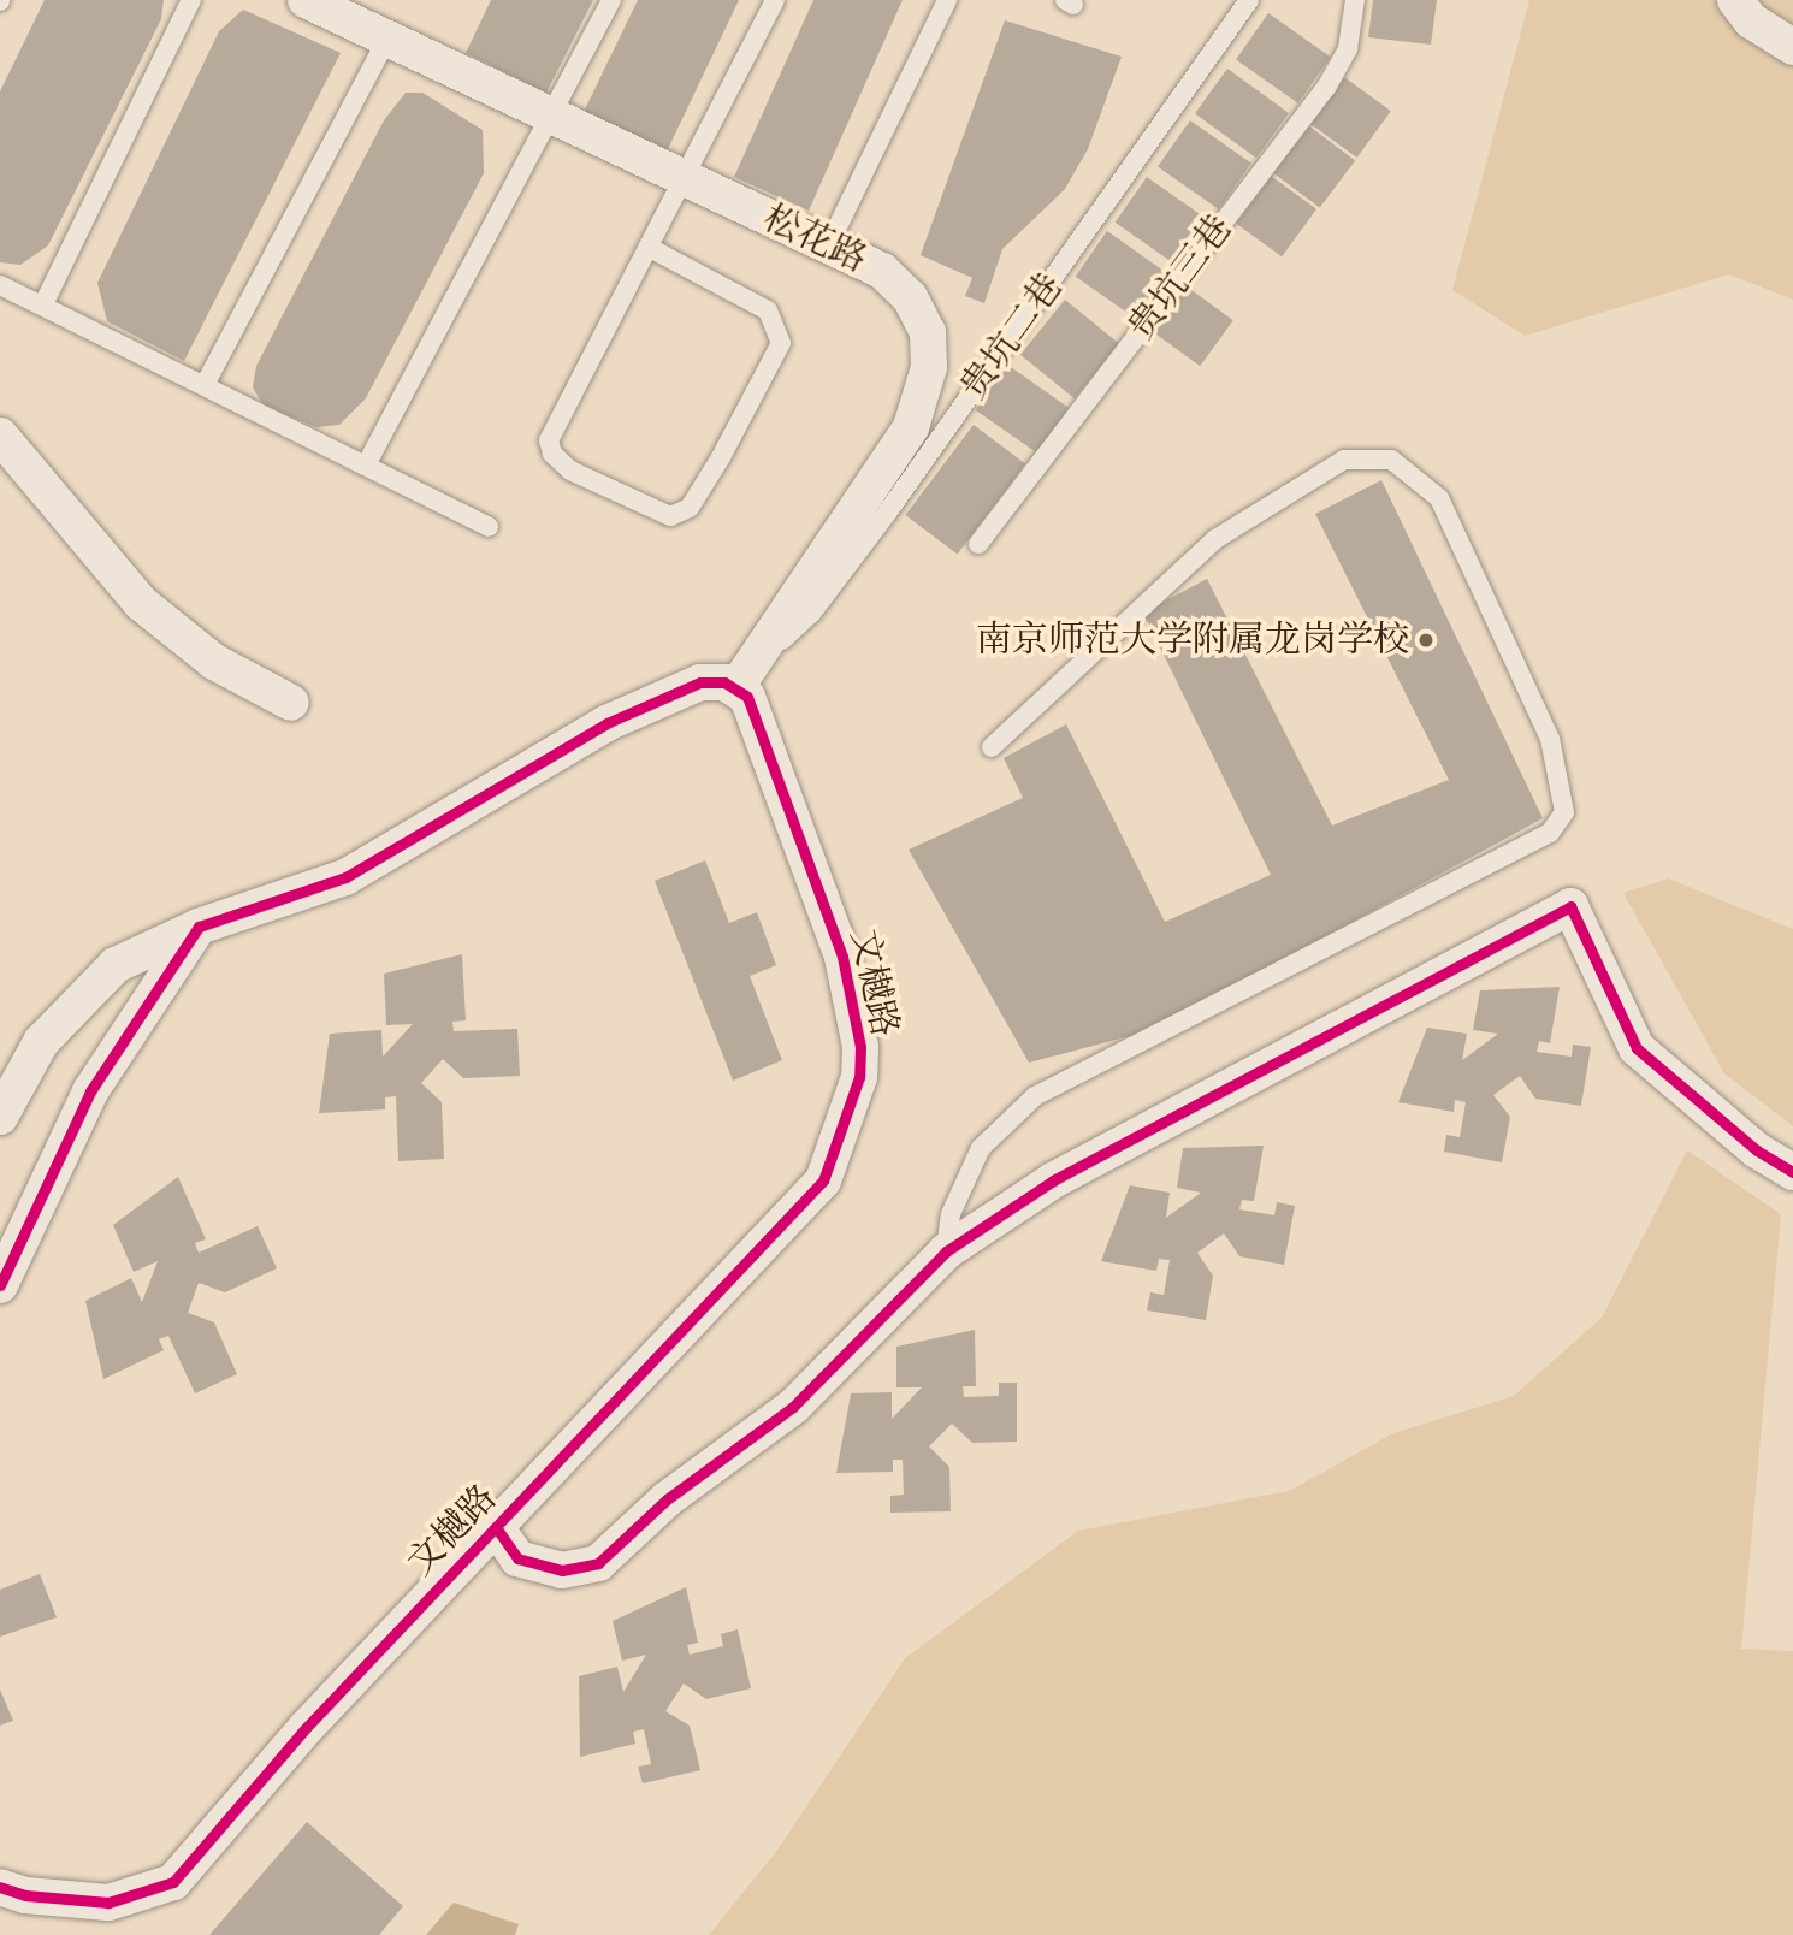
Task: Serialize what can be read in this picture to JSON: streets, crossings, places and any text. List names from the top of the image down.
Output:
{
  "streets": {
    "street": ["松花路", "文樾路"],
    "lane": ["贵坑三巷", "贵坑二巷"]
  },
  "crossings": [
    ["松花路", "贵坑二巷"],
    ["松花路", "文樾路"]
  ],
  "places": ["南京师范大学附属龙岗学校"]
}
